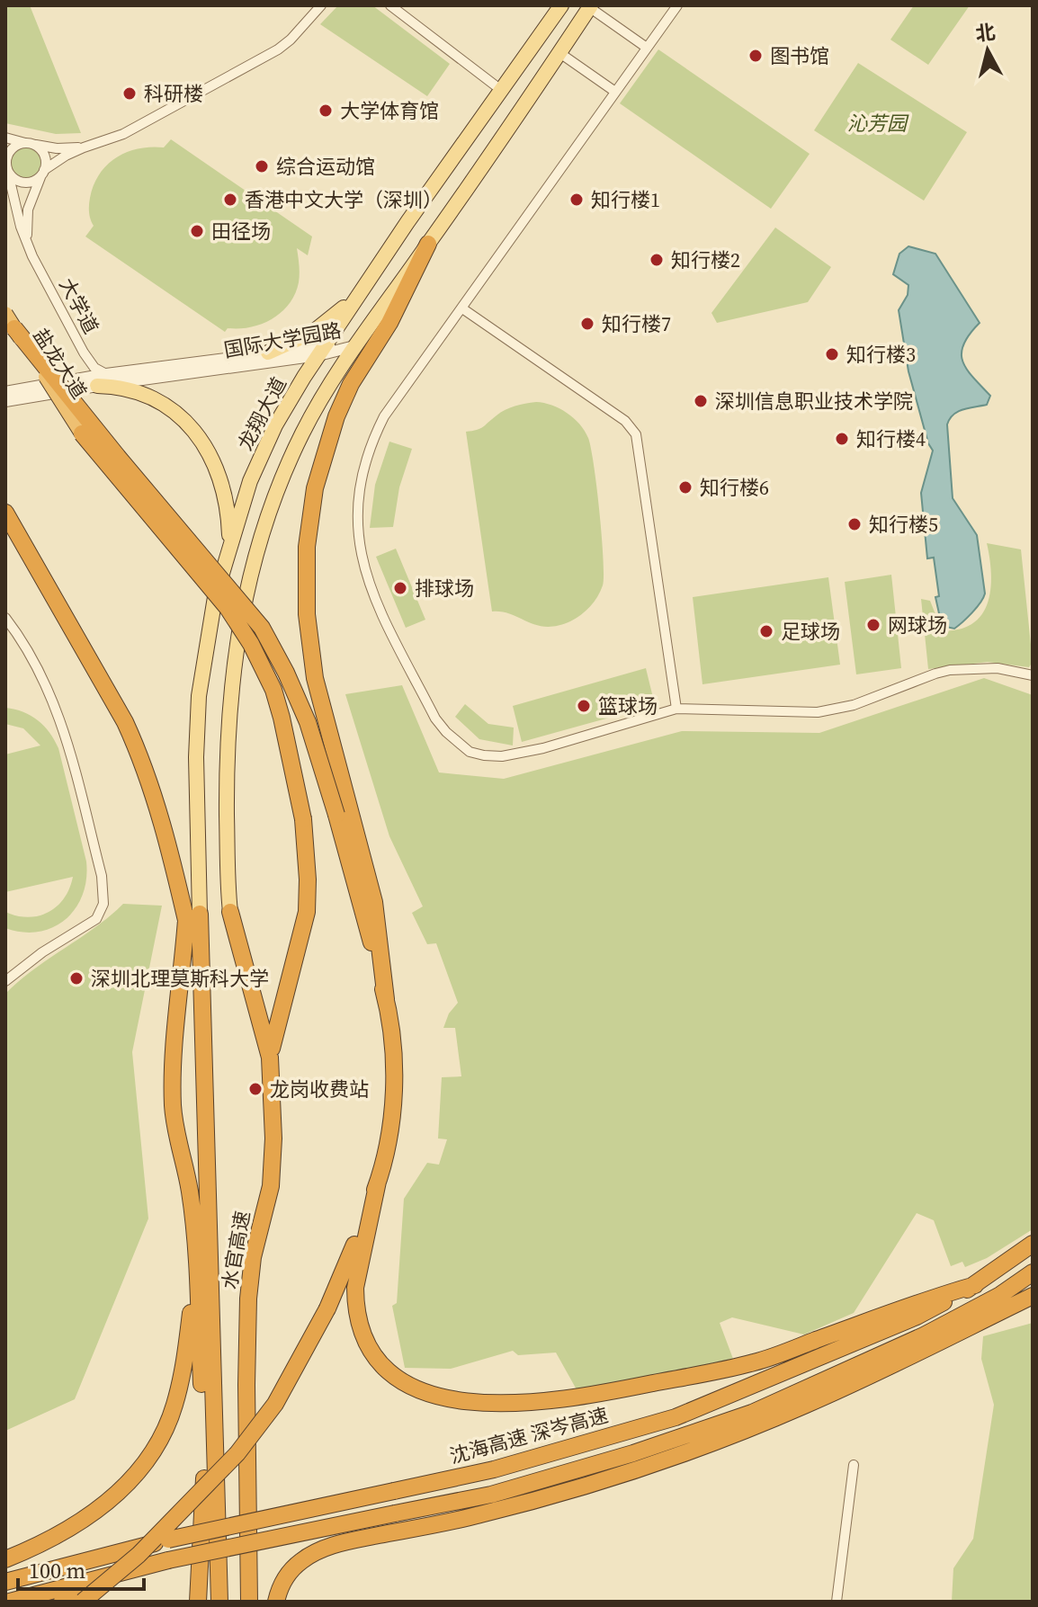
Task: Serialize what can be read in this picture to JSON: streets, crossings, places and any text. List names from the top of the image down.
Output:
{
  "streets": {
    "highway": ["盐龙大道", "水官高速", "沈海高速 深岑高速"],
    "main road": ["龙翔大道"],
    "street": ["大学道", "国际大学园路"]
  },
  "crossings": [
    ["大学道", "国际大学园路"],
    ["国际大学园路", "龙翔大道"],
    ["龙翔大道", "水官高速"]
  ],
  "parks": ["沁芳园"],
  "places": [
    "图书馆",
    "科研楼",
    "大学体育馆",
    "综合运动馆",
    "香港中文大学（深圳）",
    "知行楼1",
    "田径场",
    "知行楼2",
    "知行楼7",
    "知行楼3",
    "深圳信息职业技术学院",
    "知行楼4",
    "知行楼6",
    "知行楼5",
    "排球场",
    "网球场",
    "足球场",
    "篮球场",
    "深圳北理莫斯科大学",
    "龙岗收费站"
  ],
  "scale_bar": "100 m",
  "north": "top"
}
